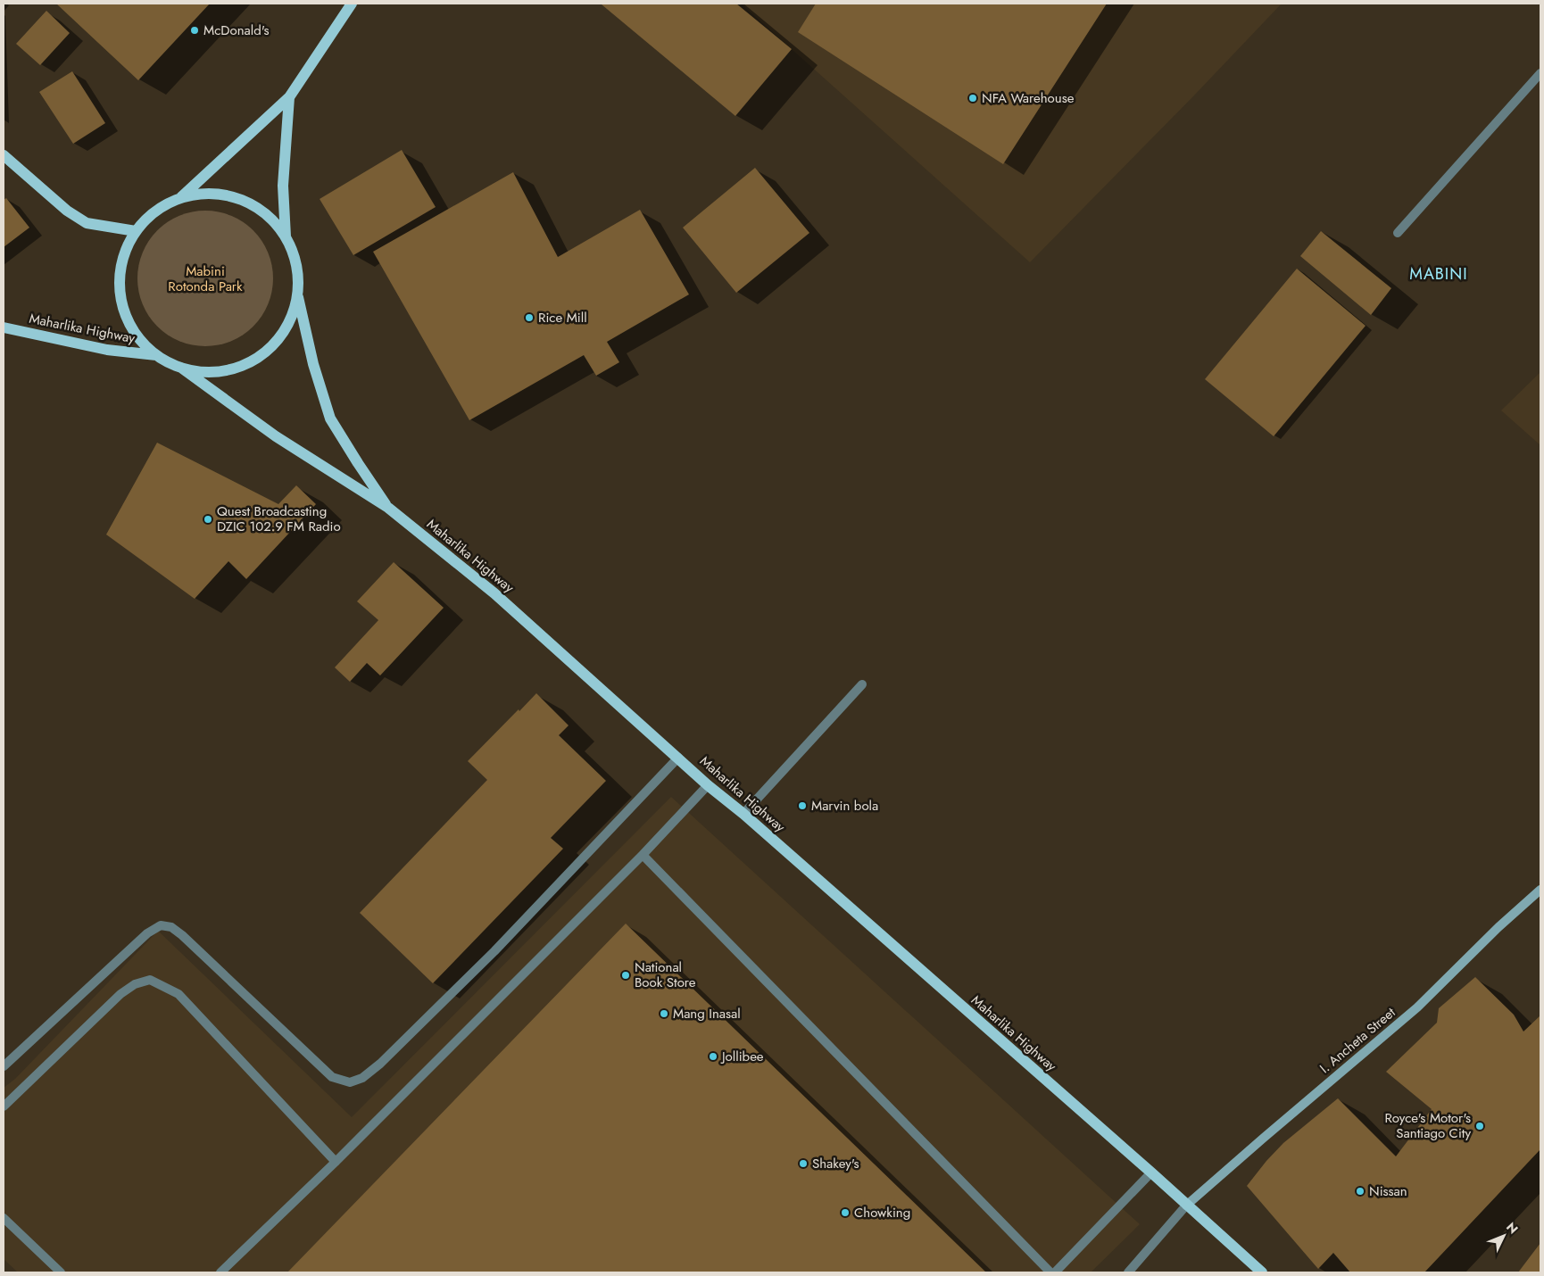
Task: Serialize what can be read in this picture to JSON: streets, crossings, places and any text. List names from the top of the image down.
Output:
{
  "streets": {
    "main road": ["Maharlika Highway"],
    "street": ["I. Ancheta Street"]
  },
  "crossings": [
    ["Maharlika Highway", "I. Ancheta Street"]
  ],
  "districts": ["MABINI"],
  "parks": ["Mabini Rotonda Park"],
  "places": [
    "McDonald's",
    "NFA Warehouse",
    "Rice Mill",
    "Quest Broadcasting DZIC 102.9 FM Radio",
    "Marvin bola",
    "National Book Store",
    "Mang Inasal",
    "Jollibee",
    "Royce's Motor's Santiago City",
    "Shakey's",
    "Nissan",
    "Chowking"
  ],
  "north": "top right"
}
